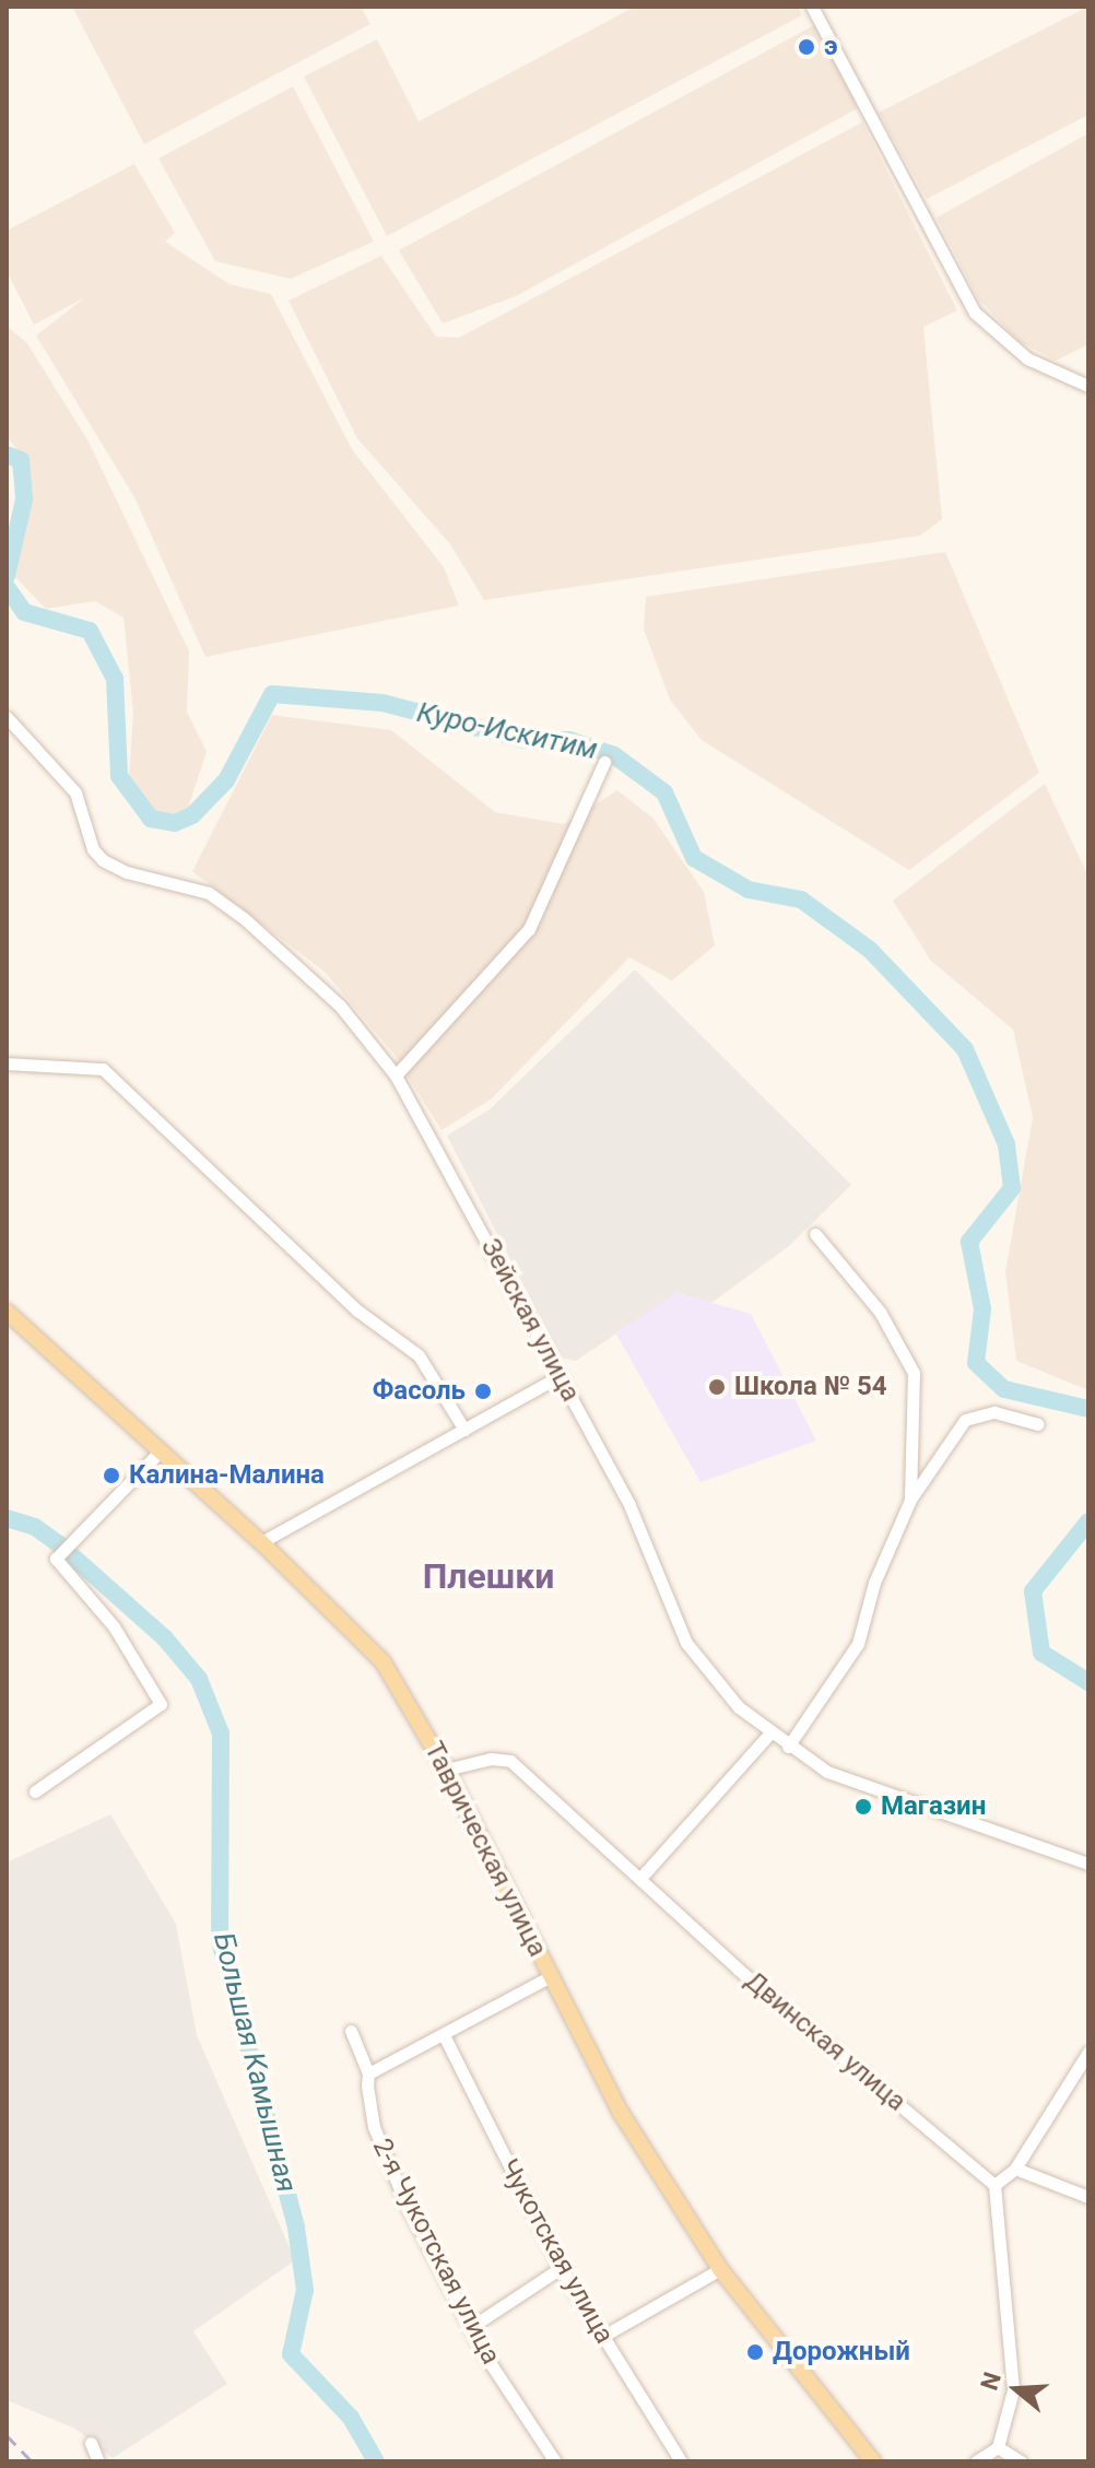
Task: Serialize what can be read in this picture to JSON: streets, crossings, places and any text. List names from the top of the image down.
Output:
{
  "streets": {
    "main road": ["Таврическая улица"],
    "street": [
      "Зейская улица",
      "Двинская улица",
      "2-я Чукотская улица",
      "Чукотская улица"
    ]
  },
  "crossings": [
    ["Таврическая улица", "Двинская улица"]
  ],
  "districts": ["Плешки"],
  "water": ["Куро-Искитим", "Большая Камышная"],
  "places": [
    "э",
    "Школа № 54",
    "Фасоль",
    "Калина-Малина",
    "Магазин",
    "Дорожный"
  ],
  "north": "left"
}
